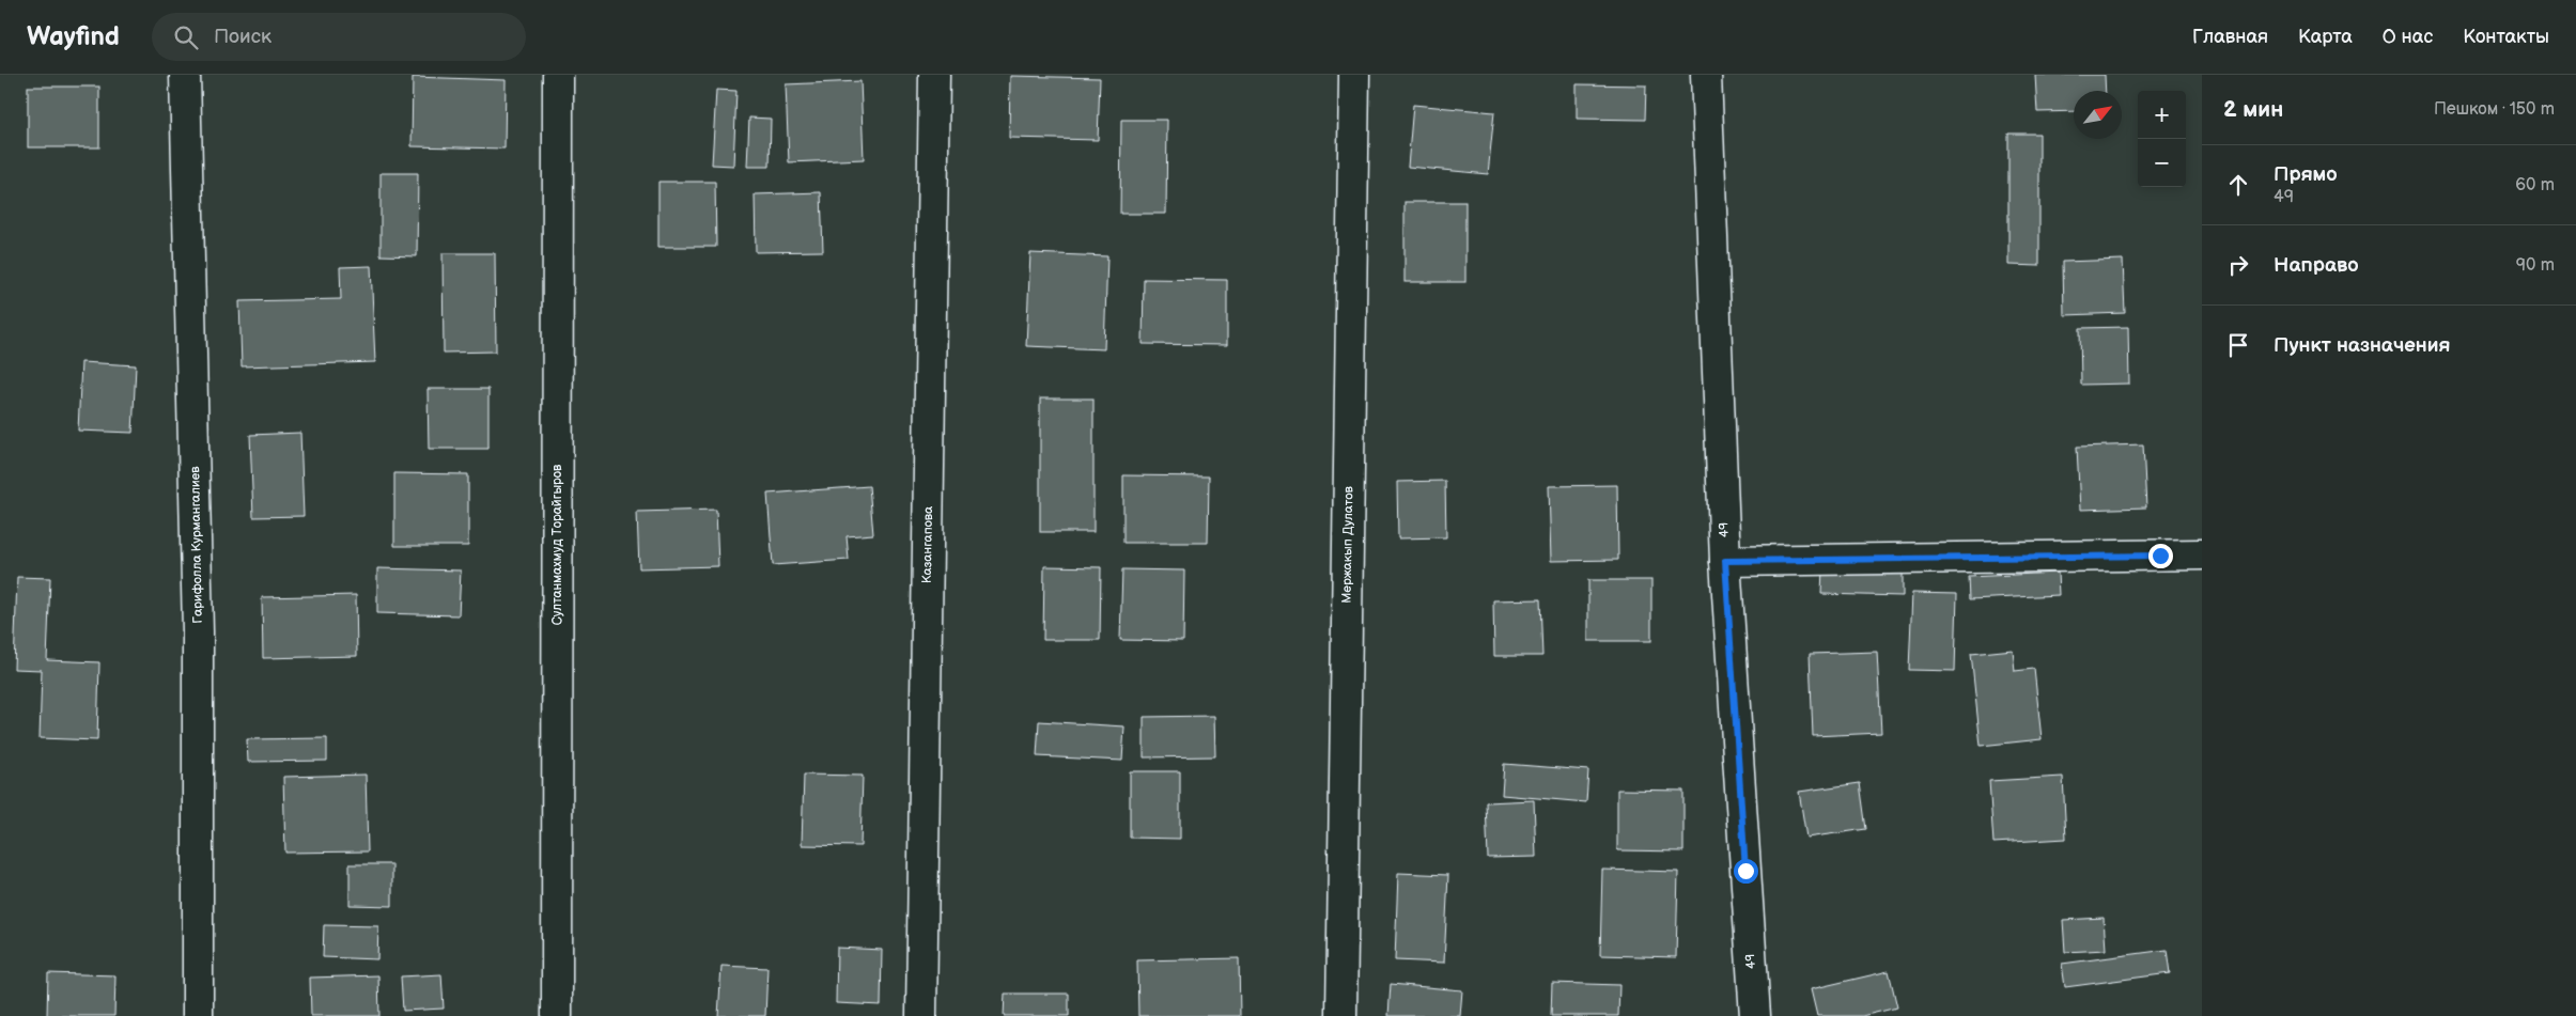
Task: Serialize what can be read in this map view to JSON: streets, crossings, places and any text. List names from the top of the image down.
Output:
{
  "streets": {
    "street": [
      "49",
      "Гарифолла Курмангалиев",
      "Султанмахмуд Торайгыров",
      "Казангапова",
      "Мержакып Дулатов"
    ]
  },
  "north": "top right",
  "page": {
    "header": "Wayfind",
    "search": "Поиск",
    "nav": [
      "Главная",
      "Карта",
      "О нас",
      "Контакты"
    ],
    "heading": ["2 мин", "Пешком · 150 m"],
    "map_buttons": ["+", "−"],
    "list": [
      ["Прямо", "49", "60 m"],
      ["Направо", "90 m"],
      "Пункт назначения"
    ]
  }
}
